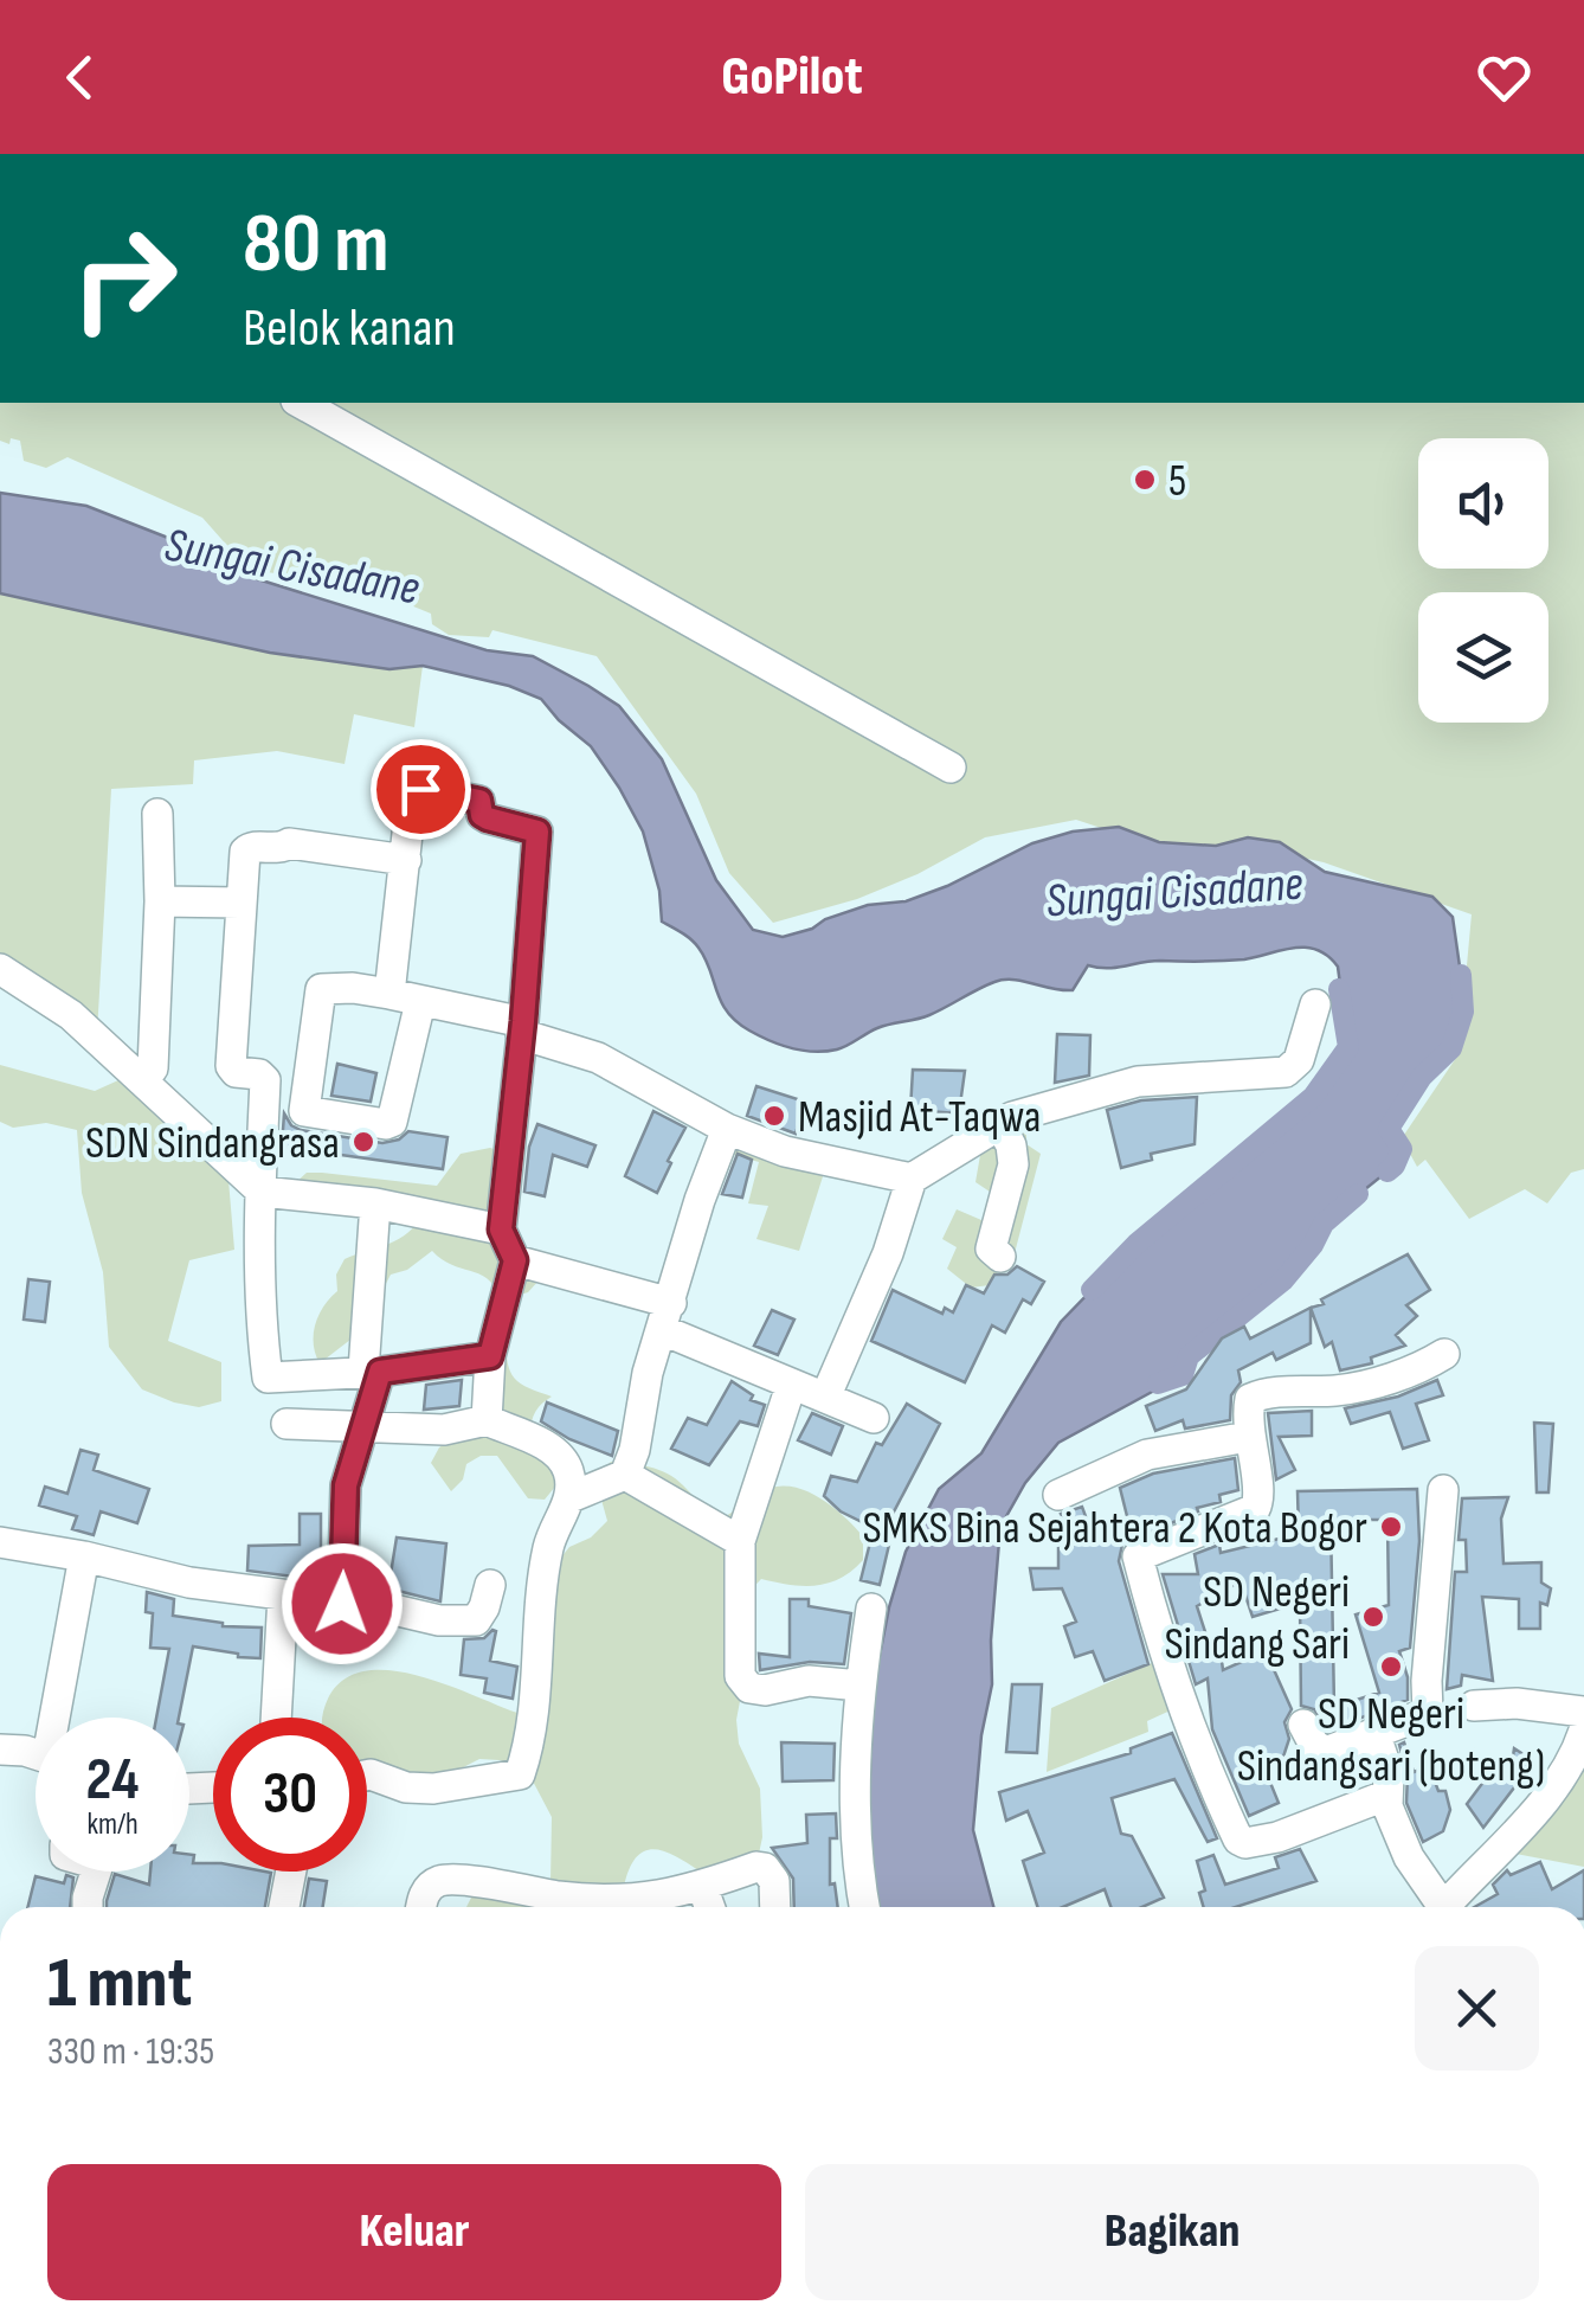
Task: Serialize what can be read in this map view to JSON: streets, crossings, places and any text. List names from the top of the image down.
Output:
{
  "water": ["Sungai Cisadane"],
  "places": [
    "5",
    "Masjid At-Taqwa",
    "SDN Sindangrasa",
    "SMKS Bina Sejahtera 2 Kota Bogor",
    "SD Negeri Sindang Sari",
    "SD Negeri Sindangsari (boteng)"
  ],
  "page": {
    "header": "GoPilot",
    "turn": ["80 m", "Belok kanan"],
    "speed": "24 km/h",
    "limit": "30",
    "heading": ["1 mnt", "330 m · 19:35"],
    "buttons": ["Keluar", "Bagikan"]
  }
}
